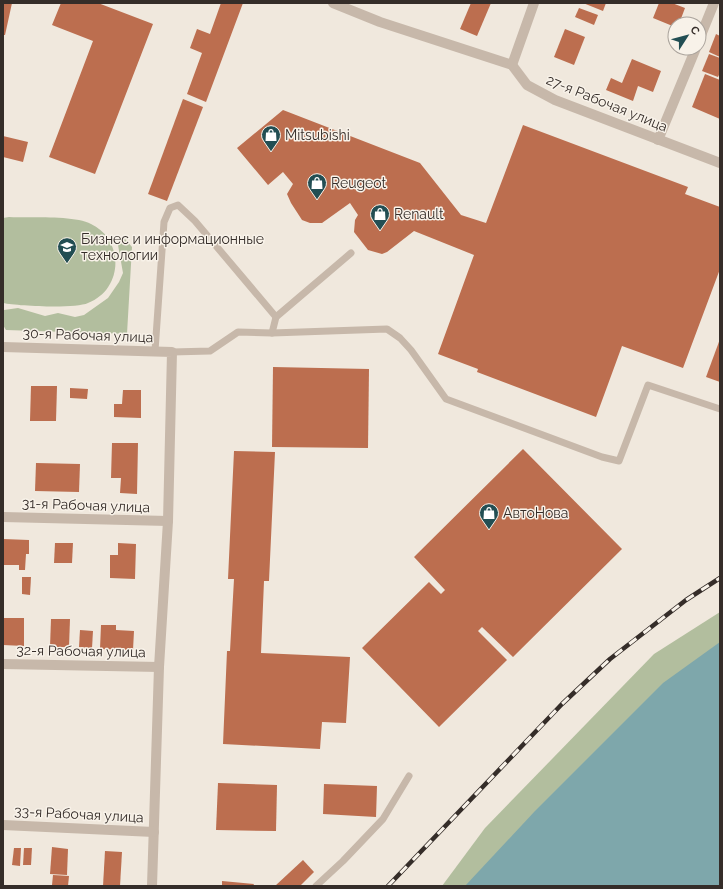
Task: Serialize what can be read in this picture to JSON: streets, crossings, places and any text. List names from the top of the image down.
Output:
{
  "streets": {
    "street": [
      "27-я Рабочая улица",
      "30-я Рабочая улица",
      "31-я Рабочая улица",
      "32-я Рабочая улица",
      "33-я Рабочая улица"
    ]
  },
  "places": {
    "shop": [
      "Mitsubishi",
      "Reugeot",
      "Renault",
      "АвтоНова"
    ],
    "school or university": ["Бизнес и информационные технологии"]
  },
  "north": "top right"
}
